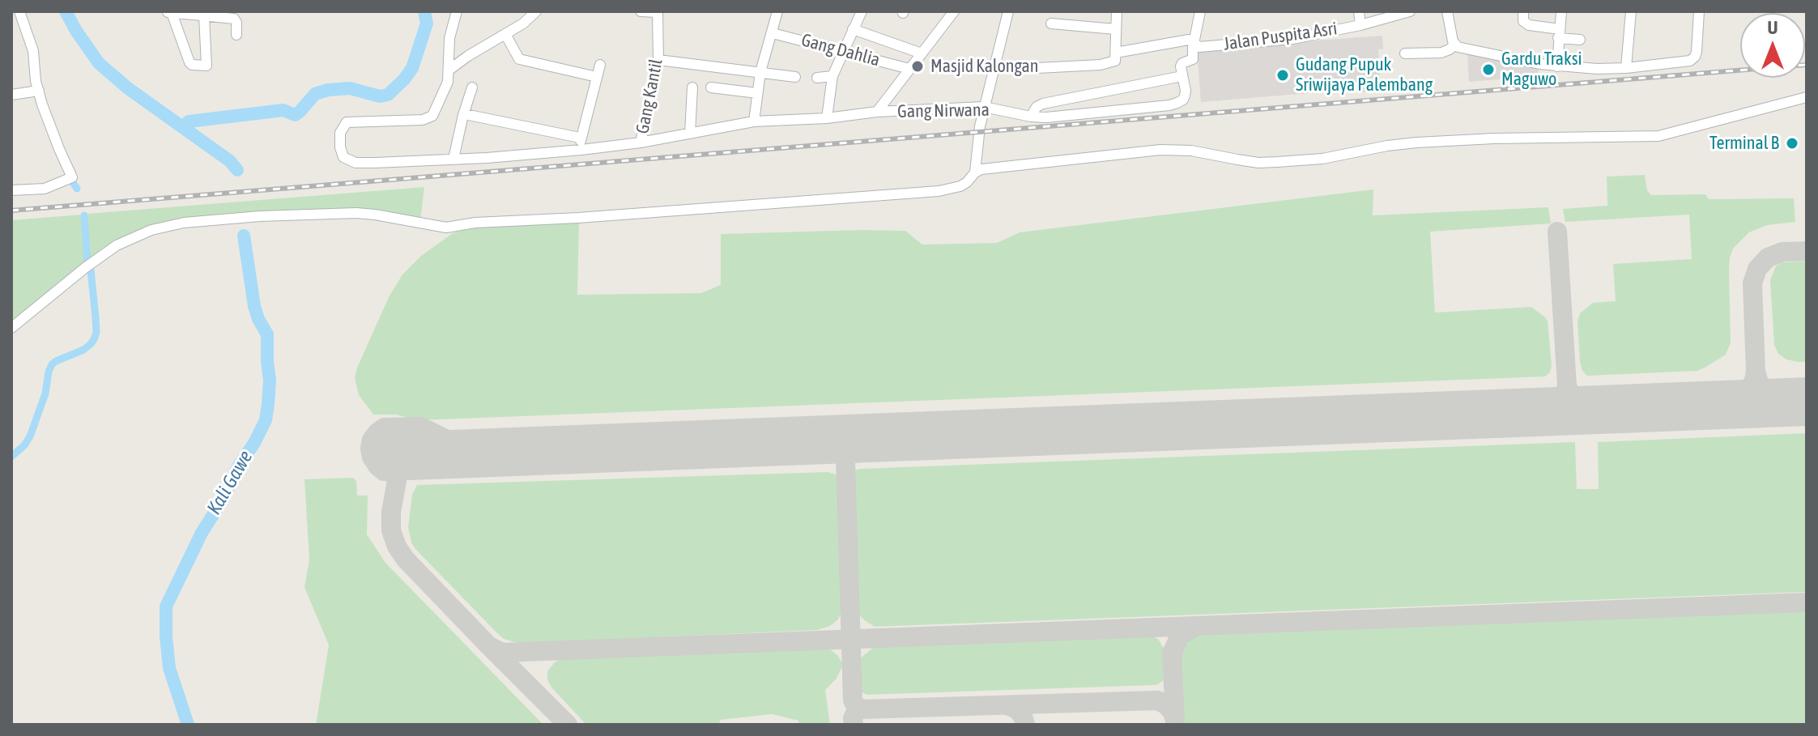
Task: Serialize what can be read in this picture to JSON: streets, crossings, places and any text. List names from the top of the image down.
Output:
{
  "streets": {
    "street": [
      "Jalan Puspita Asri",
      "Gang Dahlia",
      "Gang Kantil",
      "Gang Nirwana"
    ]
  },
  "crossings": [
    ["Jalan Puspita Asri", "Gang Nirwana"],
    ["Gang Kantil", "Gang Nirwana"]
  ],
  "water": ["Kali Gawe"],
  "places": [
    "Masjid Kalongan",
    "Gardu Traksi Maguwo",
    "Gudang Pupuk Sriwijaya Palembang",
    "Terminal B"
  ],
  "north": "top"
}
